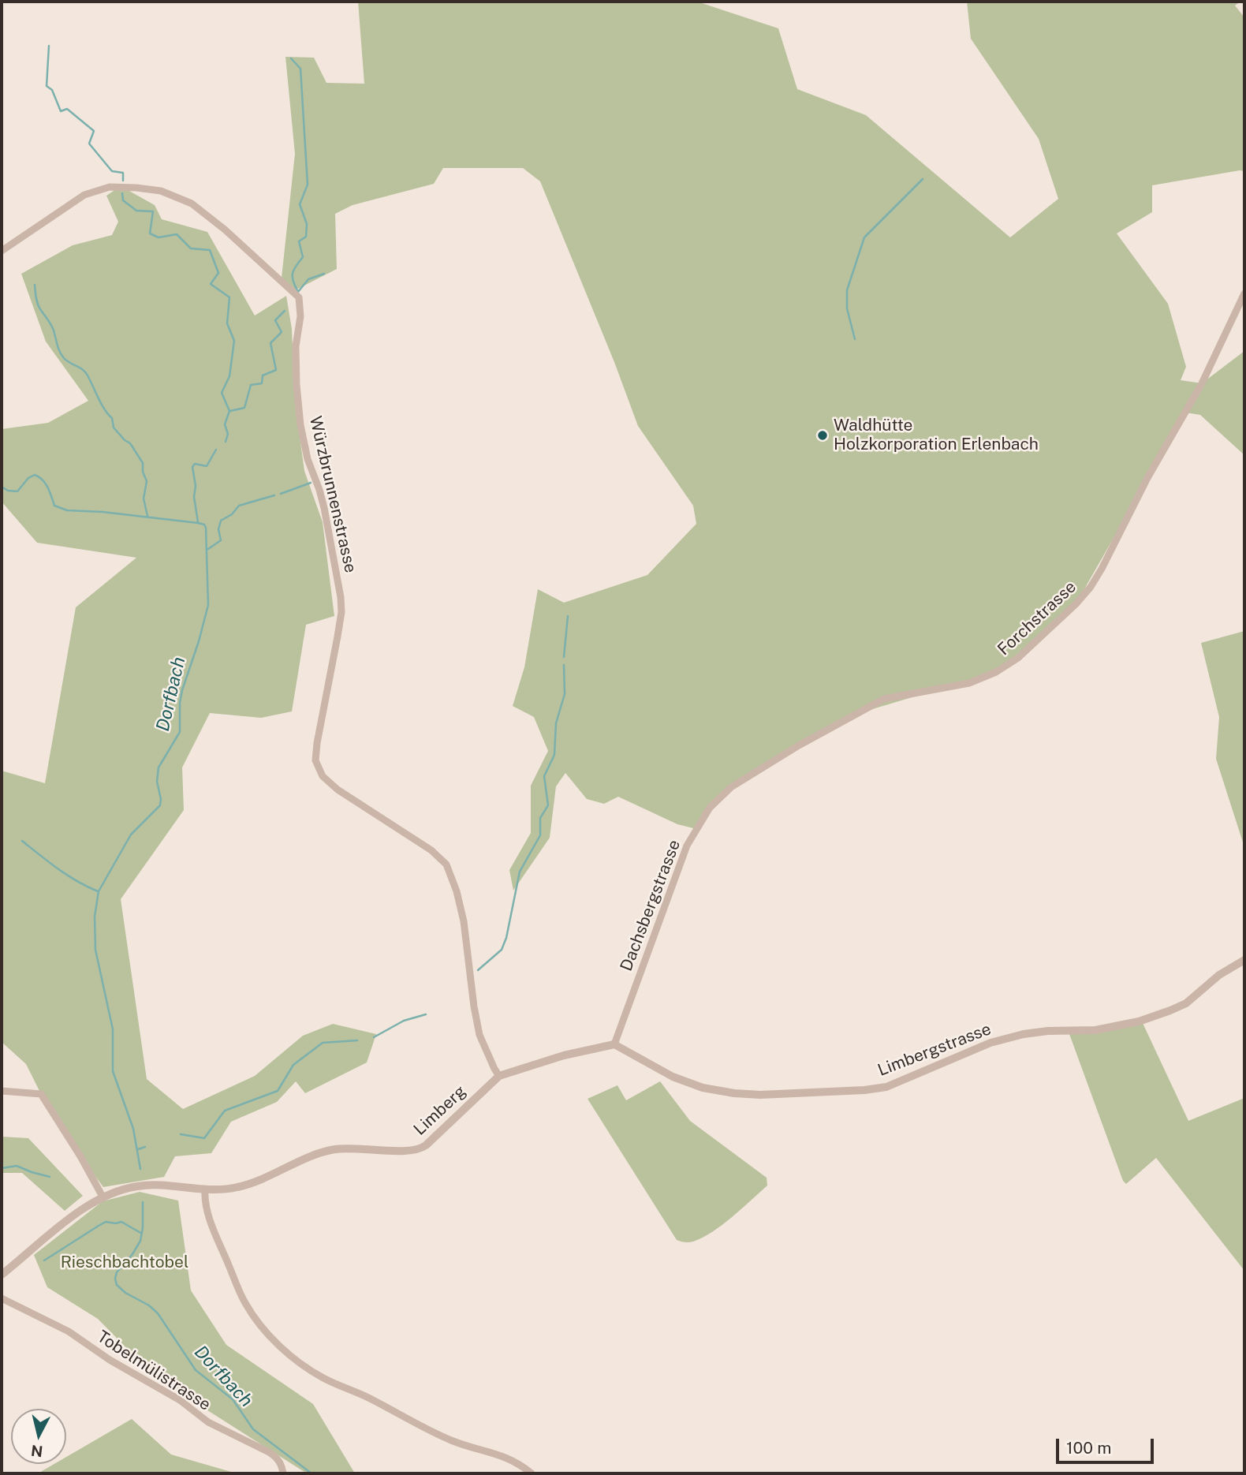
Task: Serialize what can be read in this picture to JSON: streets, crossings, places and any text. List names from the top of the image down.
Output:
{
  "streets": {
    "street": [
      "Würzbrunnenstrasse",
      "Forchstrasse",
      "Dachsbergstrasse",
      "Limbergstrasse",
      "Limberg",
      "Tobelmülistrasse"
    ]
  },
  "crossings": [
    ["Würzbrunnenstrasse", "Limberg"],
    ["Forchstrasse", "Dachsbergstrasse"],
    ["Dachsbergstrasse", "Limbergstrasse"],
    ["Dachsbergstrasse", "Limberg"],
    ["Limbergstrasse", "Limberg"]
  ],
  "water": ["Dorfbach"],
  "parks": ["Rieschbachtobel"],
  "places": ["Waldhütte Holzkorporation Erlenbach"],
  "scale_bar": "100 m",
  "north": "bottom"
}
